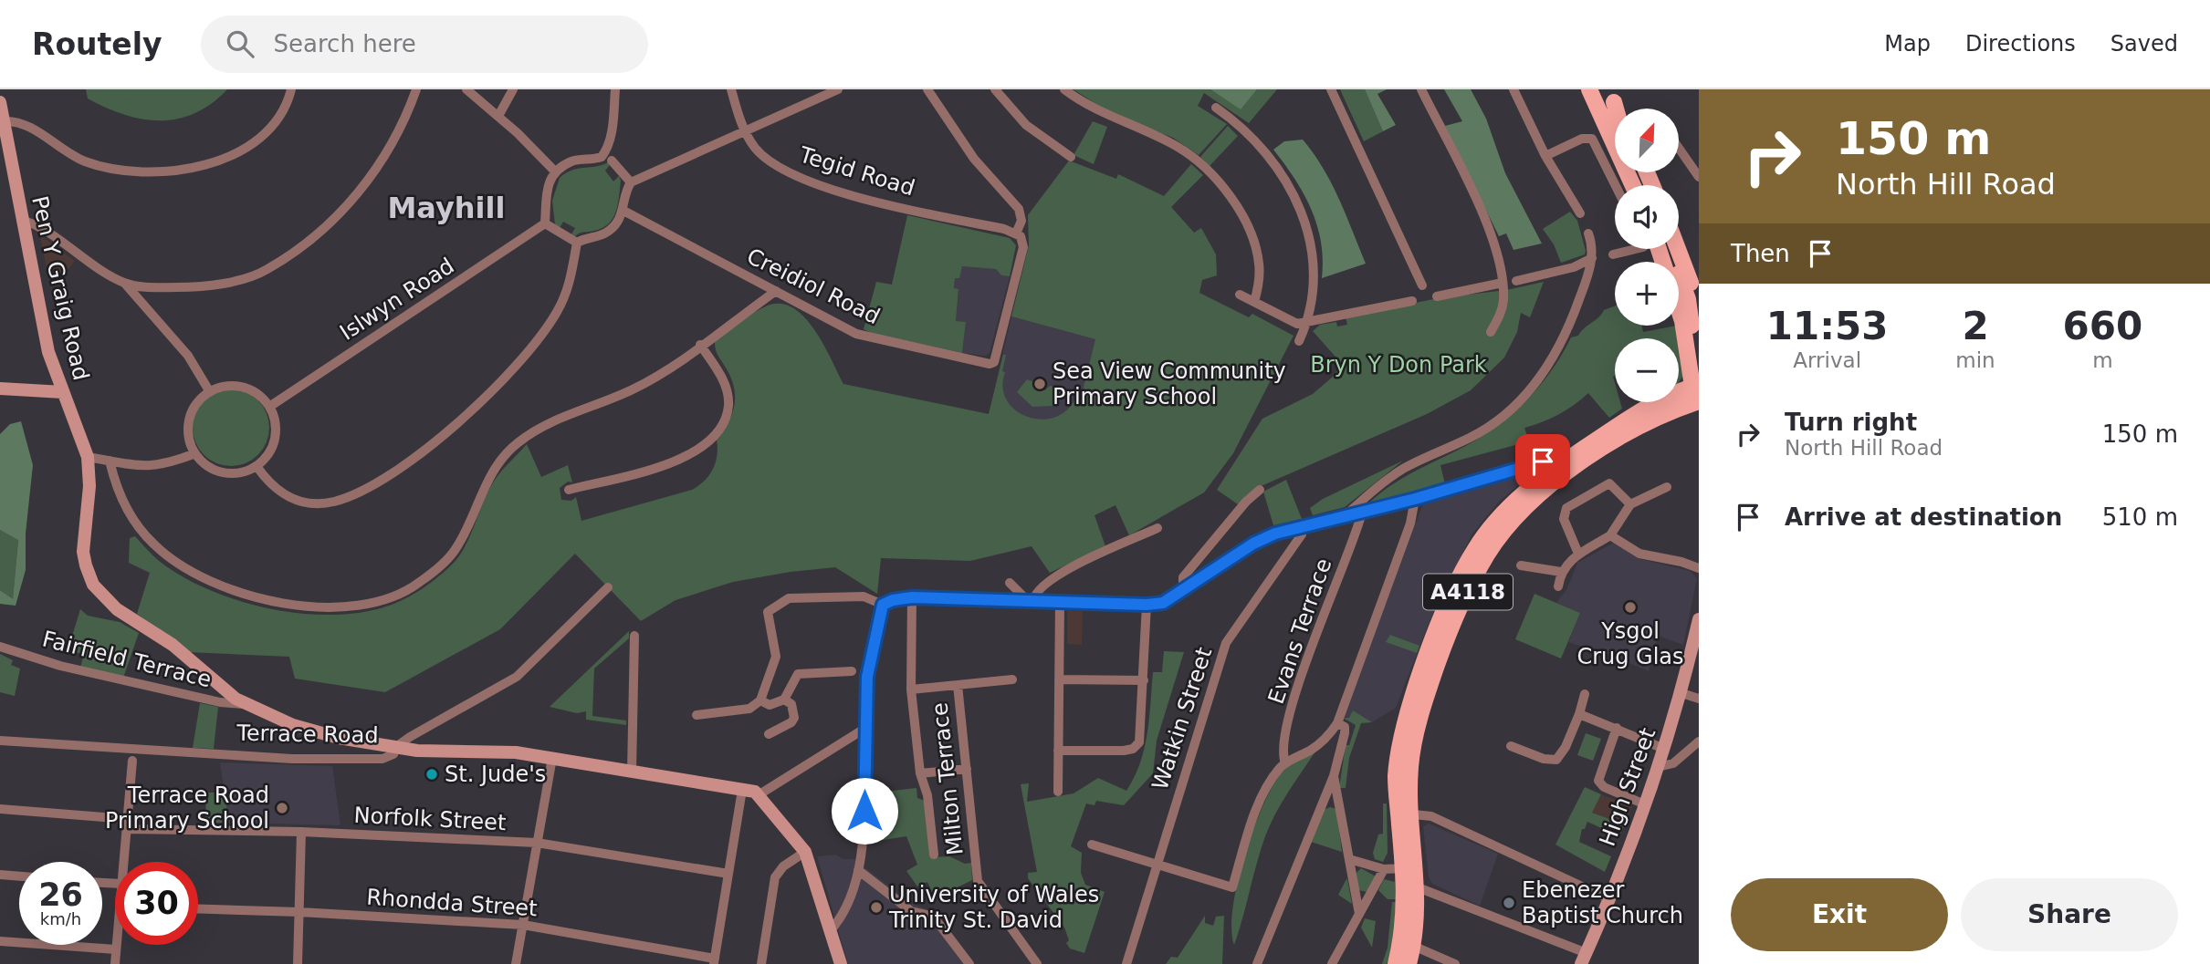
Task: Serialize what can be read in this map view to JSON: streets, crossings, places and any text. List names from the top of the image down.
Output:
{
  "streets": {
    "main road": ["A4118"],
    "street": [
      "Tegid Road",
      "Creidiol Road",
      "Pen Y Graig Road",
      "Islwyn Road",
      "Evans Terrace",
      "Fairfield Terrace",
      "Watkin Street",
      "Terrace Road",
      "Milton Terrace",
      "High Street",
      "Norfolk Street",
      "Rhondda Street"
    ]
  },
  "crossings": [
    ["Tegid Road", "Creidiol Road"],
    ["Creidiol Road", "Islwyn Road"],
    ["Pen Y Graig Road", "Fairfield Terrace"],
    ["Pen Y Graig Road", "Terrace Road"]
  ],
  "districts": ["Mayhill"],
  "parks": ["Bryn Y Don Park"],
  "places": [
    "Sea View Community Primary School",
    "Ysgol Crug Glas",
    "St. Jude's",
    "Terrace Road Primary School",
    "Ebenezer Baptist Church",
    "University of Wales Trinity St. David"
  ],
  "north": "top right",
  "page": {
    "header": "Routely",
    "search": "Search here",
    "nav": ["Map", "Directions", "Saved"],
    "turn": ["150 m", "North Hill Road"],
    "map_buttons": ["+", "−"],
    "then": "Then",
    "eta": [
      "11:53",
      "Arrival",
      "2",
      "min",
      "660",
      "m"
    ],
    "list": [
      {
        "name": "Turn right",
        "note": "North Hill Road",
        "value": "150 m"
      },
      {
        "name": "Arrive at destination",
        "value": "510 m"
      }
    ],
    "speed": "26 km/h",
    "limit": "30",
    "buttons": ["Exit", "Share"]
  }
}
